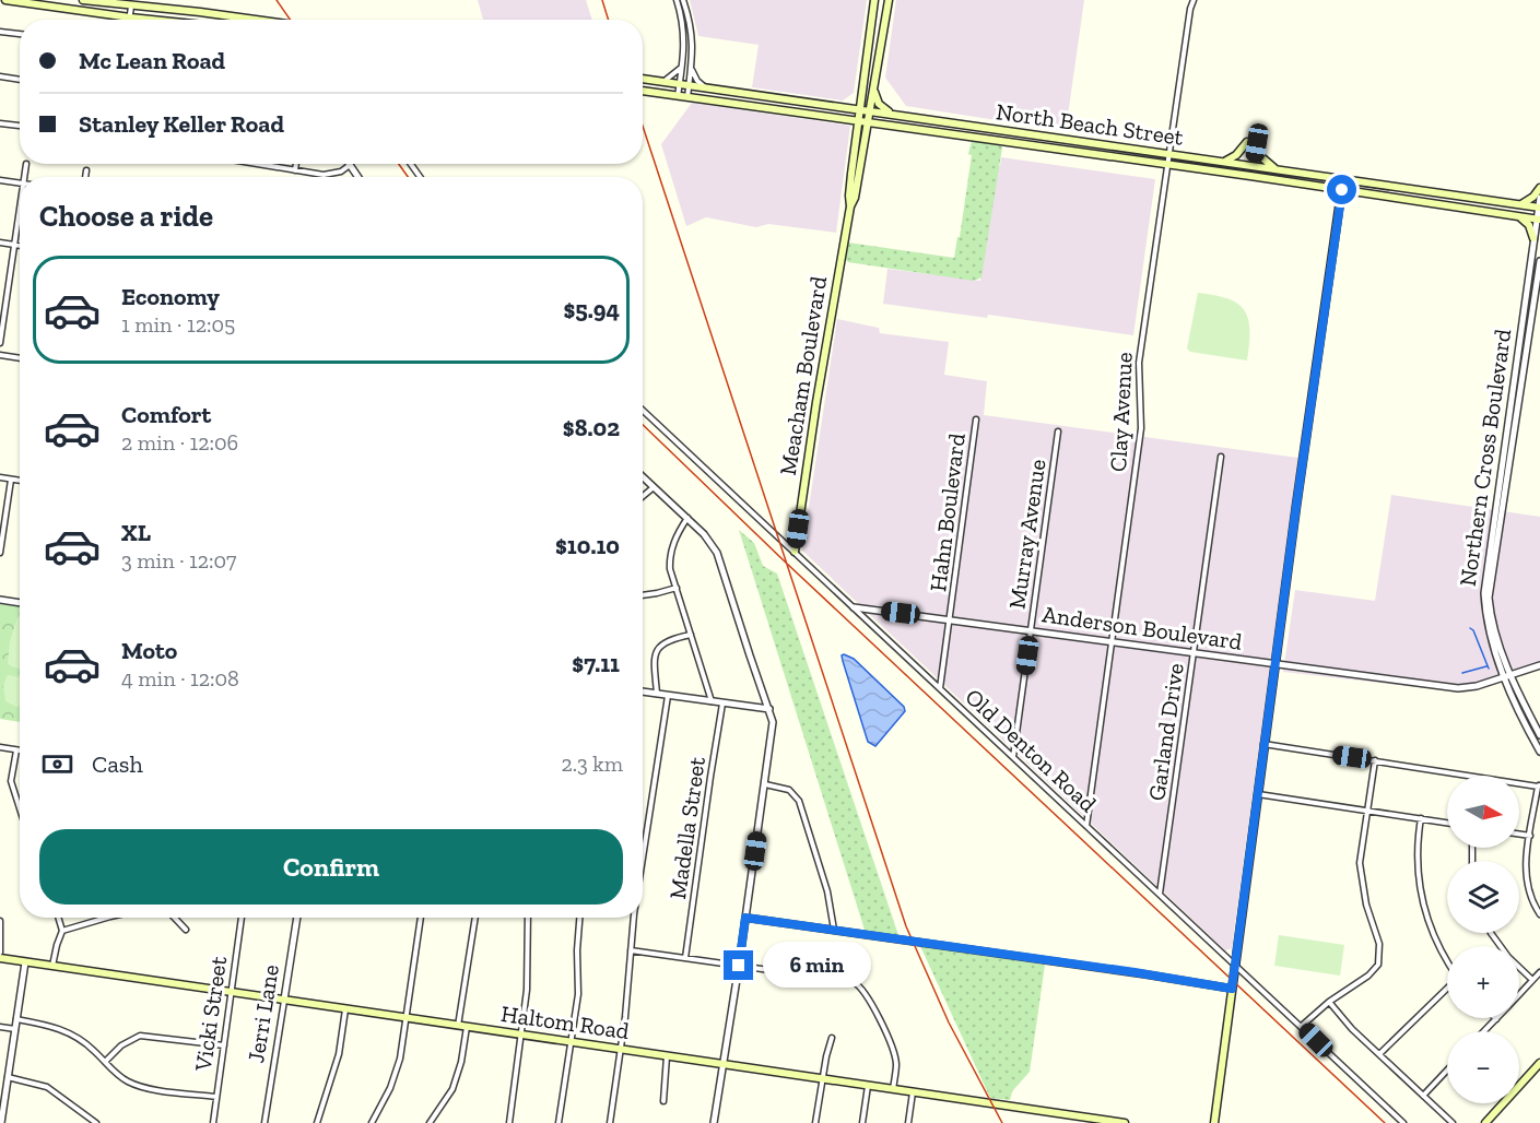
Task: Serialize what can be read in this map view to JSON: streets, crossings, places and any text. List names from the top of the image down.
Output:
{
  "streets": {
    "main road": ["North Beach Street", "Meacham Boulevard", "Haltom Road"],
    "street": [
      "Clay Avenue",
      "Northern Cross Boulevard",
      "Hahn Boulevard",
      "Murray Avenue",
      "Anderson Boulevard",
      "Garland Drive",
      "Old Denton Road",
      "Madella Street",
      "Vicki Street",
      "Jerri Lane"
    ]
  },
  "crossings": [
    ["North Beach Street", "Meacham Boulevard"],
    ["North Beach Street", "Clay Avenue"],
    ["North Beach Street", "Northern Cross Boulevard"],
    ["Meacham Boulevard", "Old Denton Road"],
    ["Clay Avenue", "Anderson Boulevard"],
    ["Clay Avenue", "Old Denton Road"],
    ["Northern Cross Boulevard", "Anderson Boulevard"],
    ["Hahn Boulevard", "Anderson Boulevard"],
    ["Hahn Boulevard", "Old Denton Road"],
    ["Murray Avenue", "Anderson Boulevard"],
    ["Murray Avenue", "Old Denton Road"],
    ["Anderson Boulevard", "Garland Drive"],
    ["Anderson Boulevard", "Old Denton Road"],
    ["Garland Drive", "Old Denton Road"],
    ["Vicki Street", "Haltom Road"],
    ["Jerri Lane", "Haltom Road"]
  ],
  "north": "right",
  "page": {
    "banner": ["Mc Lean Road", "Stanley Keller Road"],
    "heading": "Choose a ride",
    "list": [
      {
        "name": "Economy",
        "note": "1 min · 12:05",
        "value": "$5.94"
      },
      {
        "name": "Comfort",
        "note": "2 min · 12:06",
        "value": "$8.02"
      },
      {
        "name": "XL",
        "note": "3 min · 12:07",
        "value": "$10.10"
      },
      {
        "name": "Moto",
        "note": "4 min · 12:08",
        "value": "$7.11"
      }
    ],
    "pay": ["Cash", "2.3 km"],
    "map_buttons": ["+", "−"],
    "buttons": "Confirm",
    "bubble": "6 min"
  }
}
